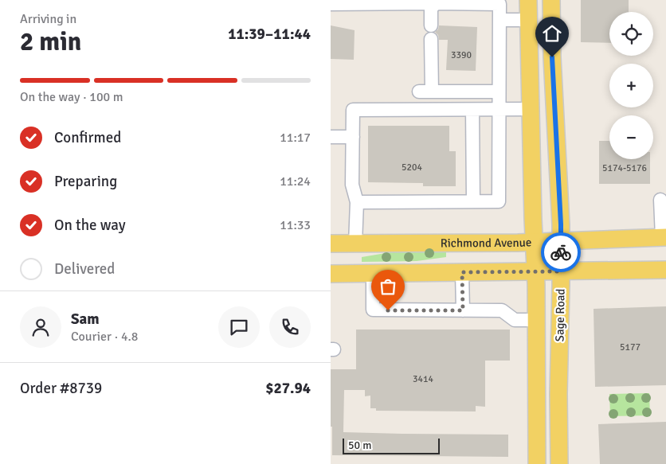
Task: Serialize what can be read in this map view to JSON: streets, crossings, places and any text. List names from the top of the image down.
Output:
{
  "streets": {
    "main road": ["Richmond Avenue", "Sage Road"]
  },
  "crossings": [
    ["Richmond Avenue", "Sage Road"]
  ],
  "house_numbers": [
    "3390",
    "5204",
    "5174-5176",
    "5177",
    "3414"
  ],
  "scale_bar": "50 m",
  "page": {
    "heading": ["2 min", "Arriving in", "11:39–11:44"],
    "panel": [
      "Sam",
      "Courier · 4.8",
      "Order #8739",
      "$27.94"
    ],
    "map_buttons": ["+", "−"],
    "bar": "On the way · 100 m",
    "list": [
      ["Confirmed", "11:17"],
      ["Preparing", "11:24"],
      ["On the way", "11:33"],
      "Delivered"
    ],
    "scale": "50 m"
  }
}
